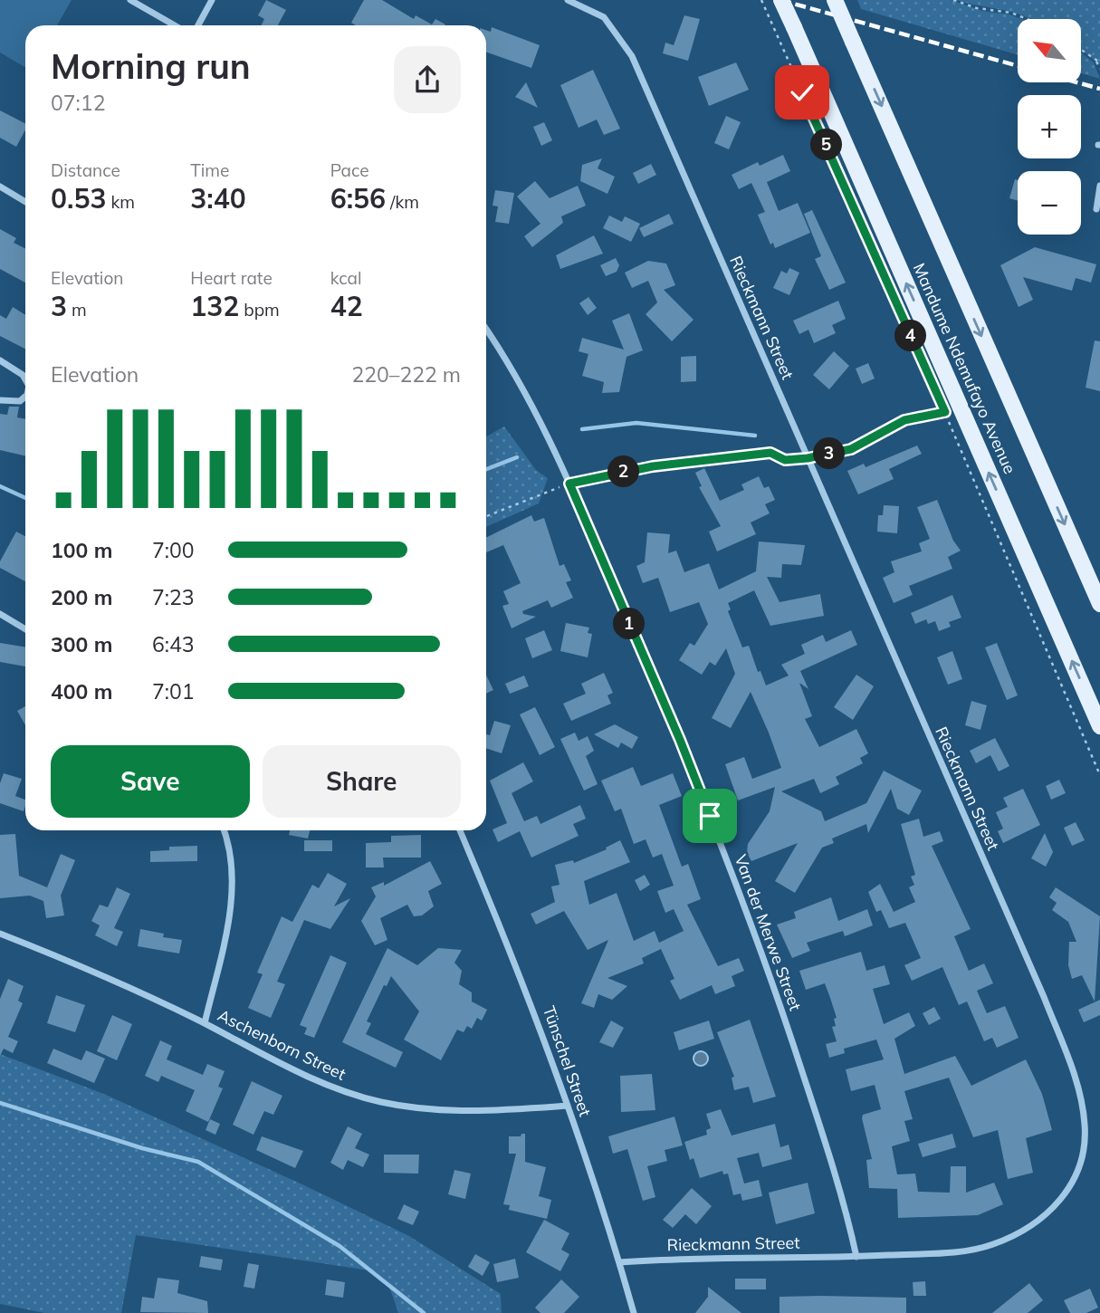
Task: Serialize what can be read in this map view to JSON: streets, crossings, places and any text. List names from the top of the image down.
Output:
{
  "streets": {
    "main road": ["Mandume Ndemufayo Avenue"],
    "street": [
      "Rieckmann Street",
      "Van der Merwe Street",
      "Aschenborn Street",
      "Tünschel Street"
    ]
  },
  "crossings": [
    ["Rieckmann Street", "Van der Merwe Street"],
    ["Rieckmann Street", "Tünschel Street"],
    ["Aschenborn Street", "Tünschel Street"]
  ],
  "north": "top left",
  "page": {
    "map_buttons": ["+", "−"],
    "heading": ["Morning run", "07:12"],
    "pins": [
      "5",
      "4",
      "3",
      "2",
      "1"
    ],
    "stats": [
      ["Distance", "0.53 km"],
      ["Time", "3:40"],
      ["Pace", "6:56 /km"],
      ["Elevation", "3 m"],
      ["Heart rate", "132 bpm"],
      ["kcal", "42"]
    ],
    "chart": ["Elevation", "220–222 m"],
    "list": [
      {
        "name": "100 m",
        "note": "7:00"
      },
      {
        "name": "200 m",
        "note": "7:23"
      },
      {
        "name": "300 m",
        "note": "6:43"
      },
      {
        "name": "400 m",
        "note": "7:01"
      }
    ],
    "buttons": ["Save", "Share"]
  }
}
